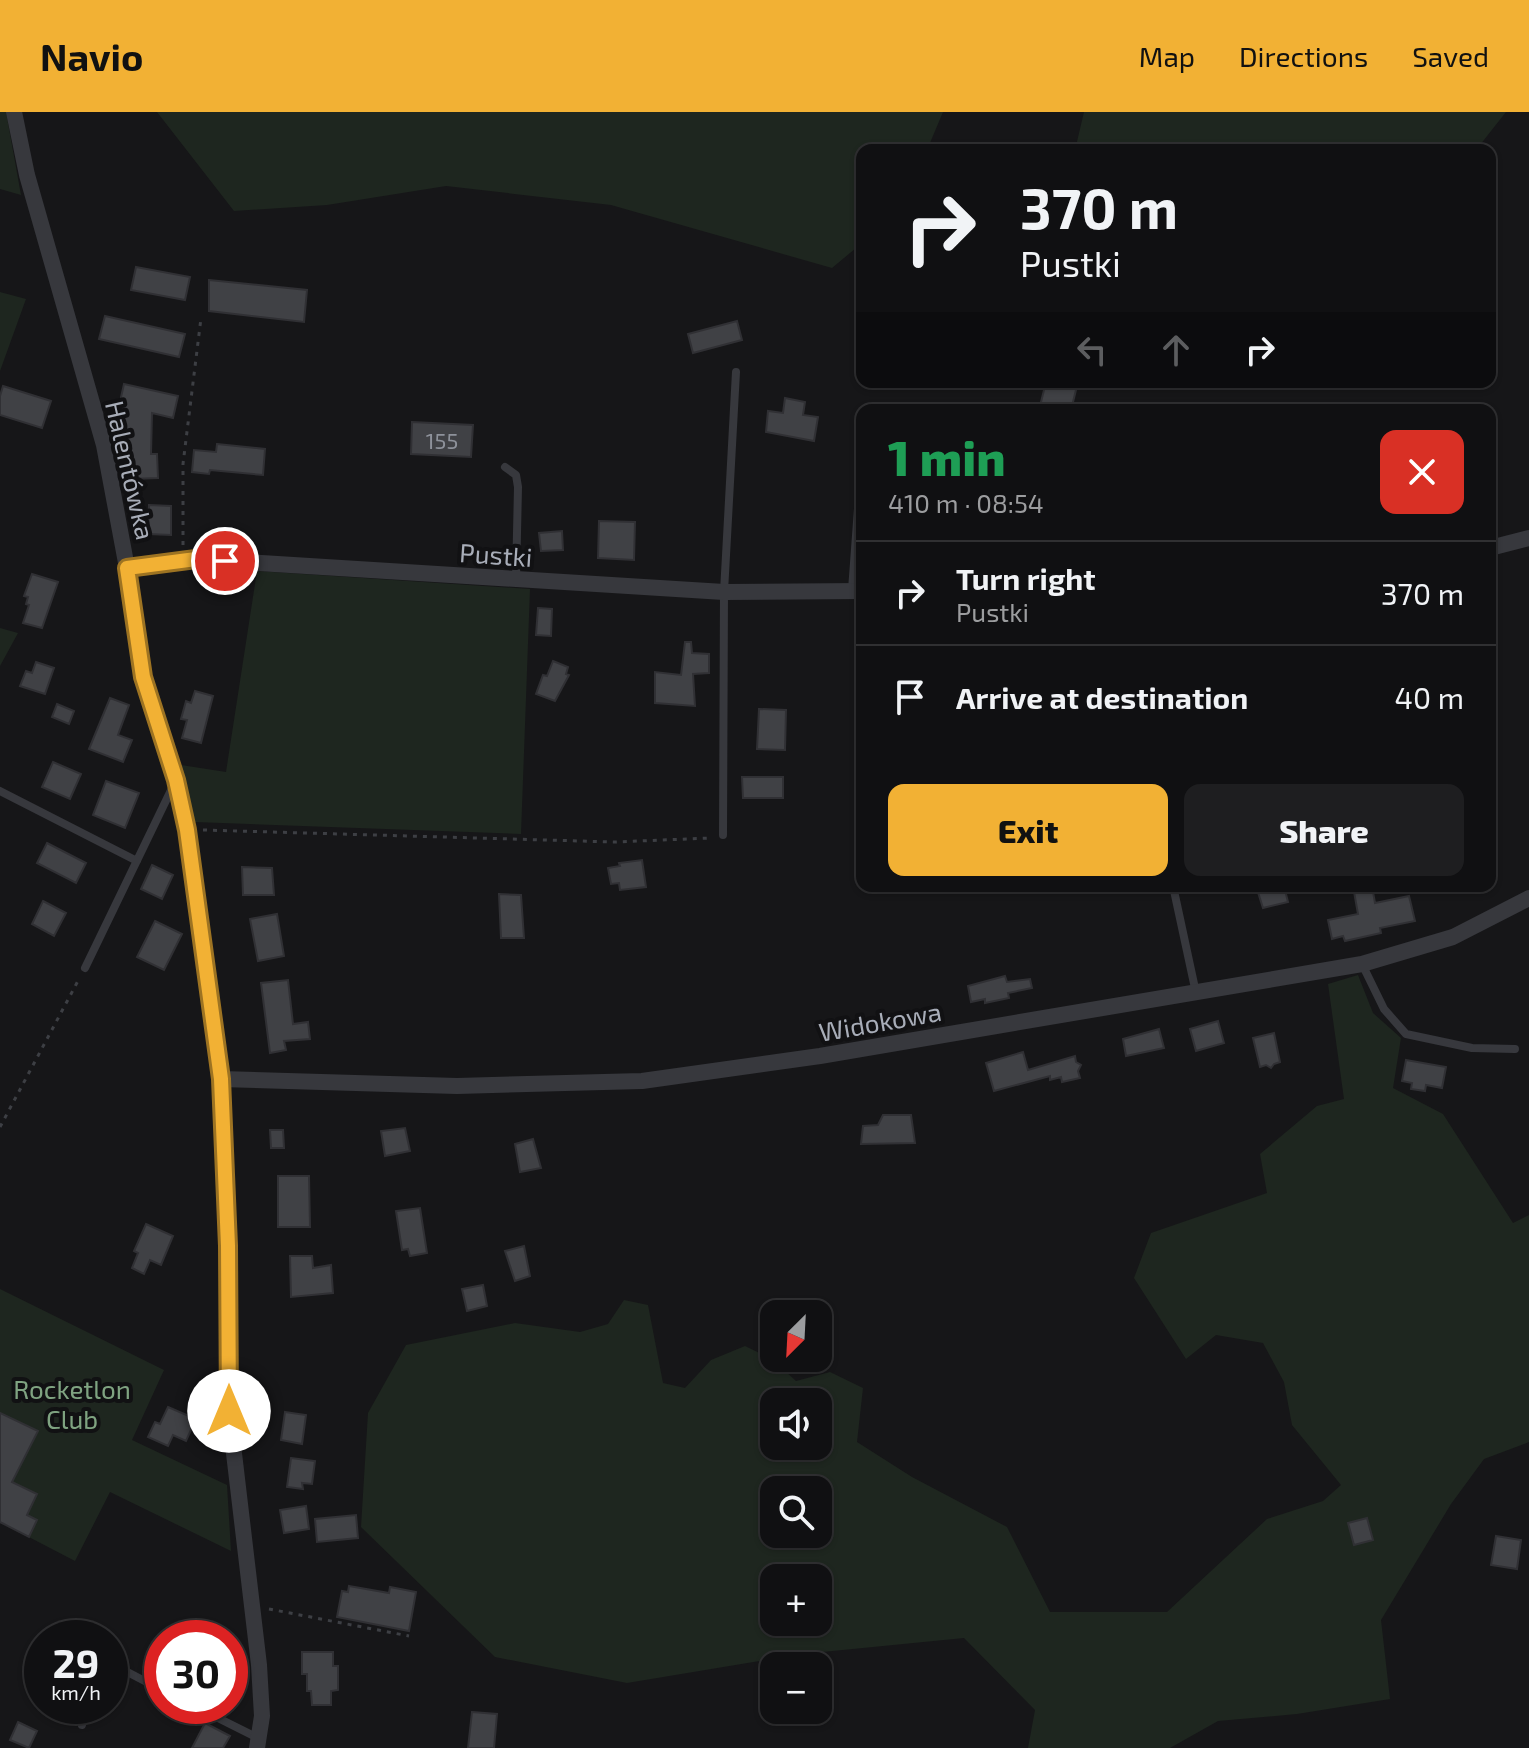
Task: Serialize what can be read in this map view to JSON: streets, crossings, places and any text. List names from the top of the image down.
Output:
{
  "streets": {
    "street": ["Halentówka", "Pustki", "Widokowa"]
  },
  "crossings": [
    ["Halentówka", "Pustki"],
    ["Halentówka", "Widokowa"]
  ],
  "parks": ["Rocketlon Club"],
  "house_numbers": ["155"],
  "north": "bottom left",
  "page": {
    "header": "Navio",
    "nav": ["Map", "Directions", "Saved"],
    "turn": ["370 m", "Pustki"],
    "heading": ["1 min", "410 m · 08:54"],
    "list": [
      {
        "name": "Turn right",
        "note": "Pustki",
        "value": "370 m"
      },
      {
        "name": "Arrive at destination",
        "value": "40 m"
      }
    ],
    "buttons": ["Exit", "Share"],
    "map_buttons": ["+", "−"],
    "speed": "29 km/h",
    "limit": "30"
  }
}
